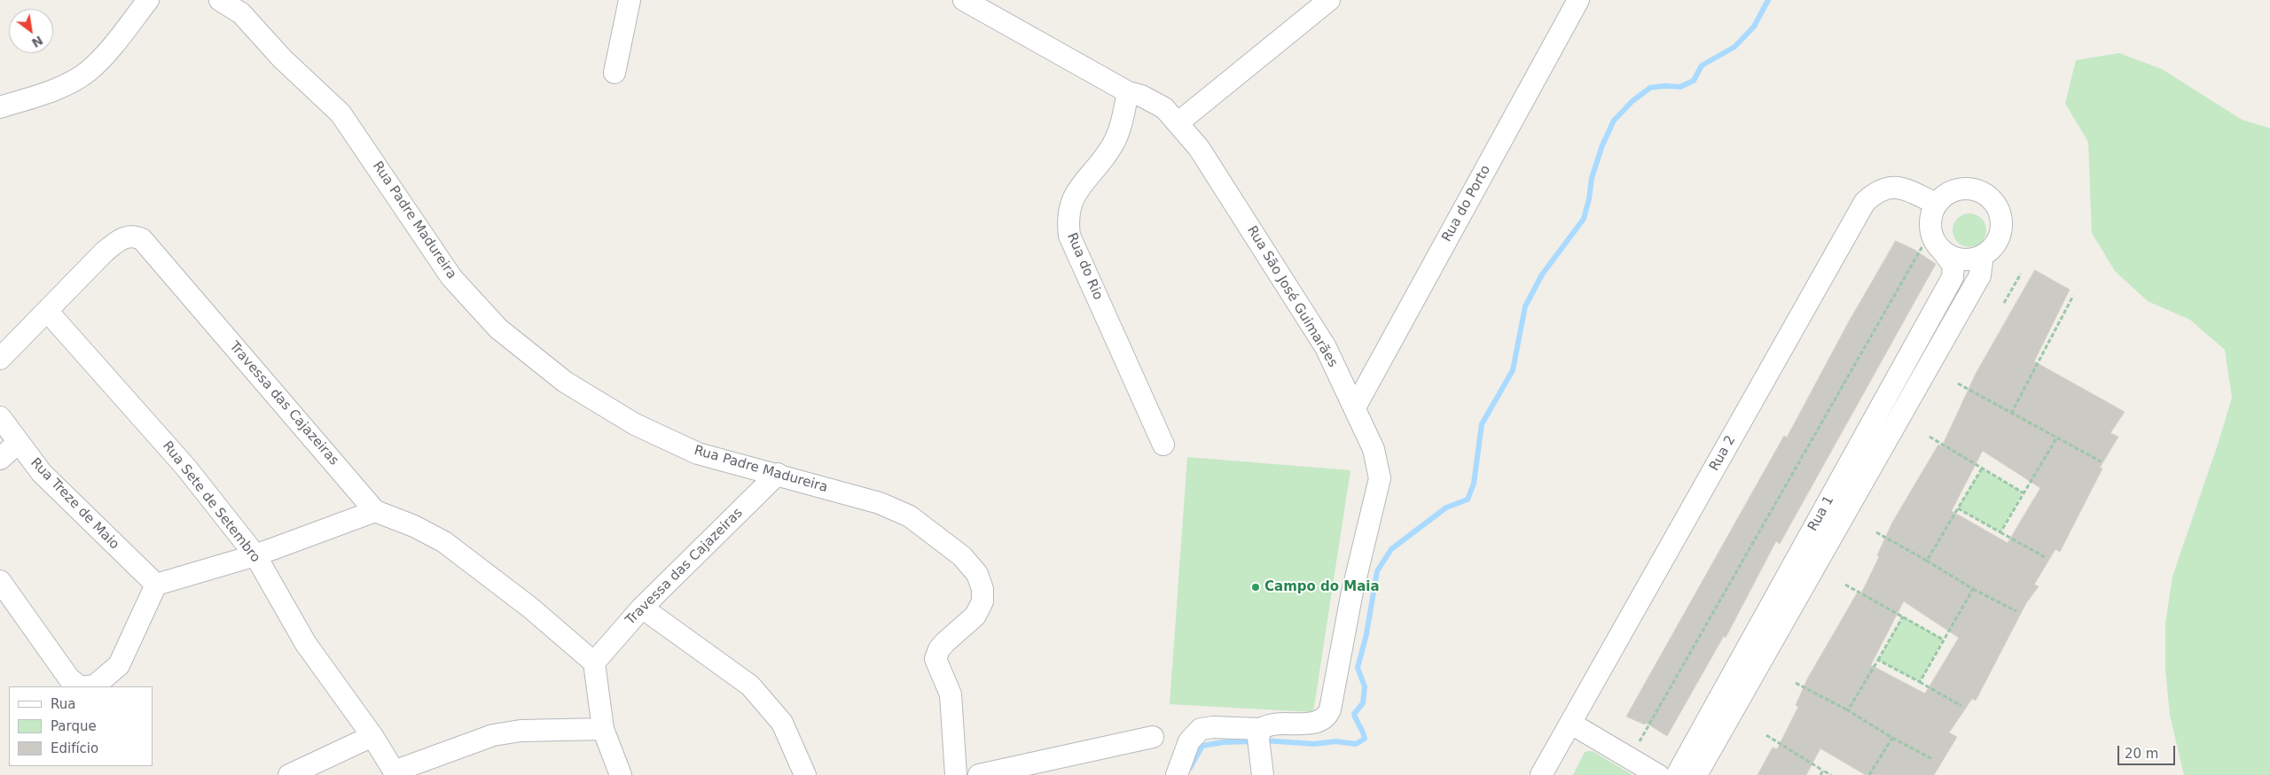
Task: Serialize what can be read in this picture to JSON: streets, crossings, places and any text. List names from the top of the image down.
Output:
{
  "streets": {
    "street": [
      "Rua do Porto",
      "Rua Padre Madureira",
      "Rua do Rio",
      "Rua São José Guimarães",
      "Travessa das Cajazeiras",
      "Rua 2",
      "Rua Sete de Setembro",
      "Rua Treze de Maio",
      "Rua 1"
    ]
  },
  "crossings": [
    ["Rua do Porto", "Rua São José Guimarães"],
    ["Rua Padre Madureira", "Travessa das Cajazeiras"],
    ["Rua do Rio", "Rua São José Guimarães"],
    ["Travessa das Cajazeiras", "Rua Sete de Setembro"],
    ["Rua 2", "Rua 1"]
  ],
  "places": ["Campo do Maia"],
  "legend": ["Rua", "Parque", "Edifício"],
  "scale_bar": "20 m",
  "north": "bottom right"
}
